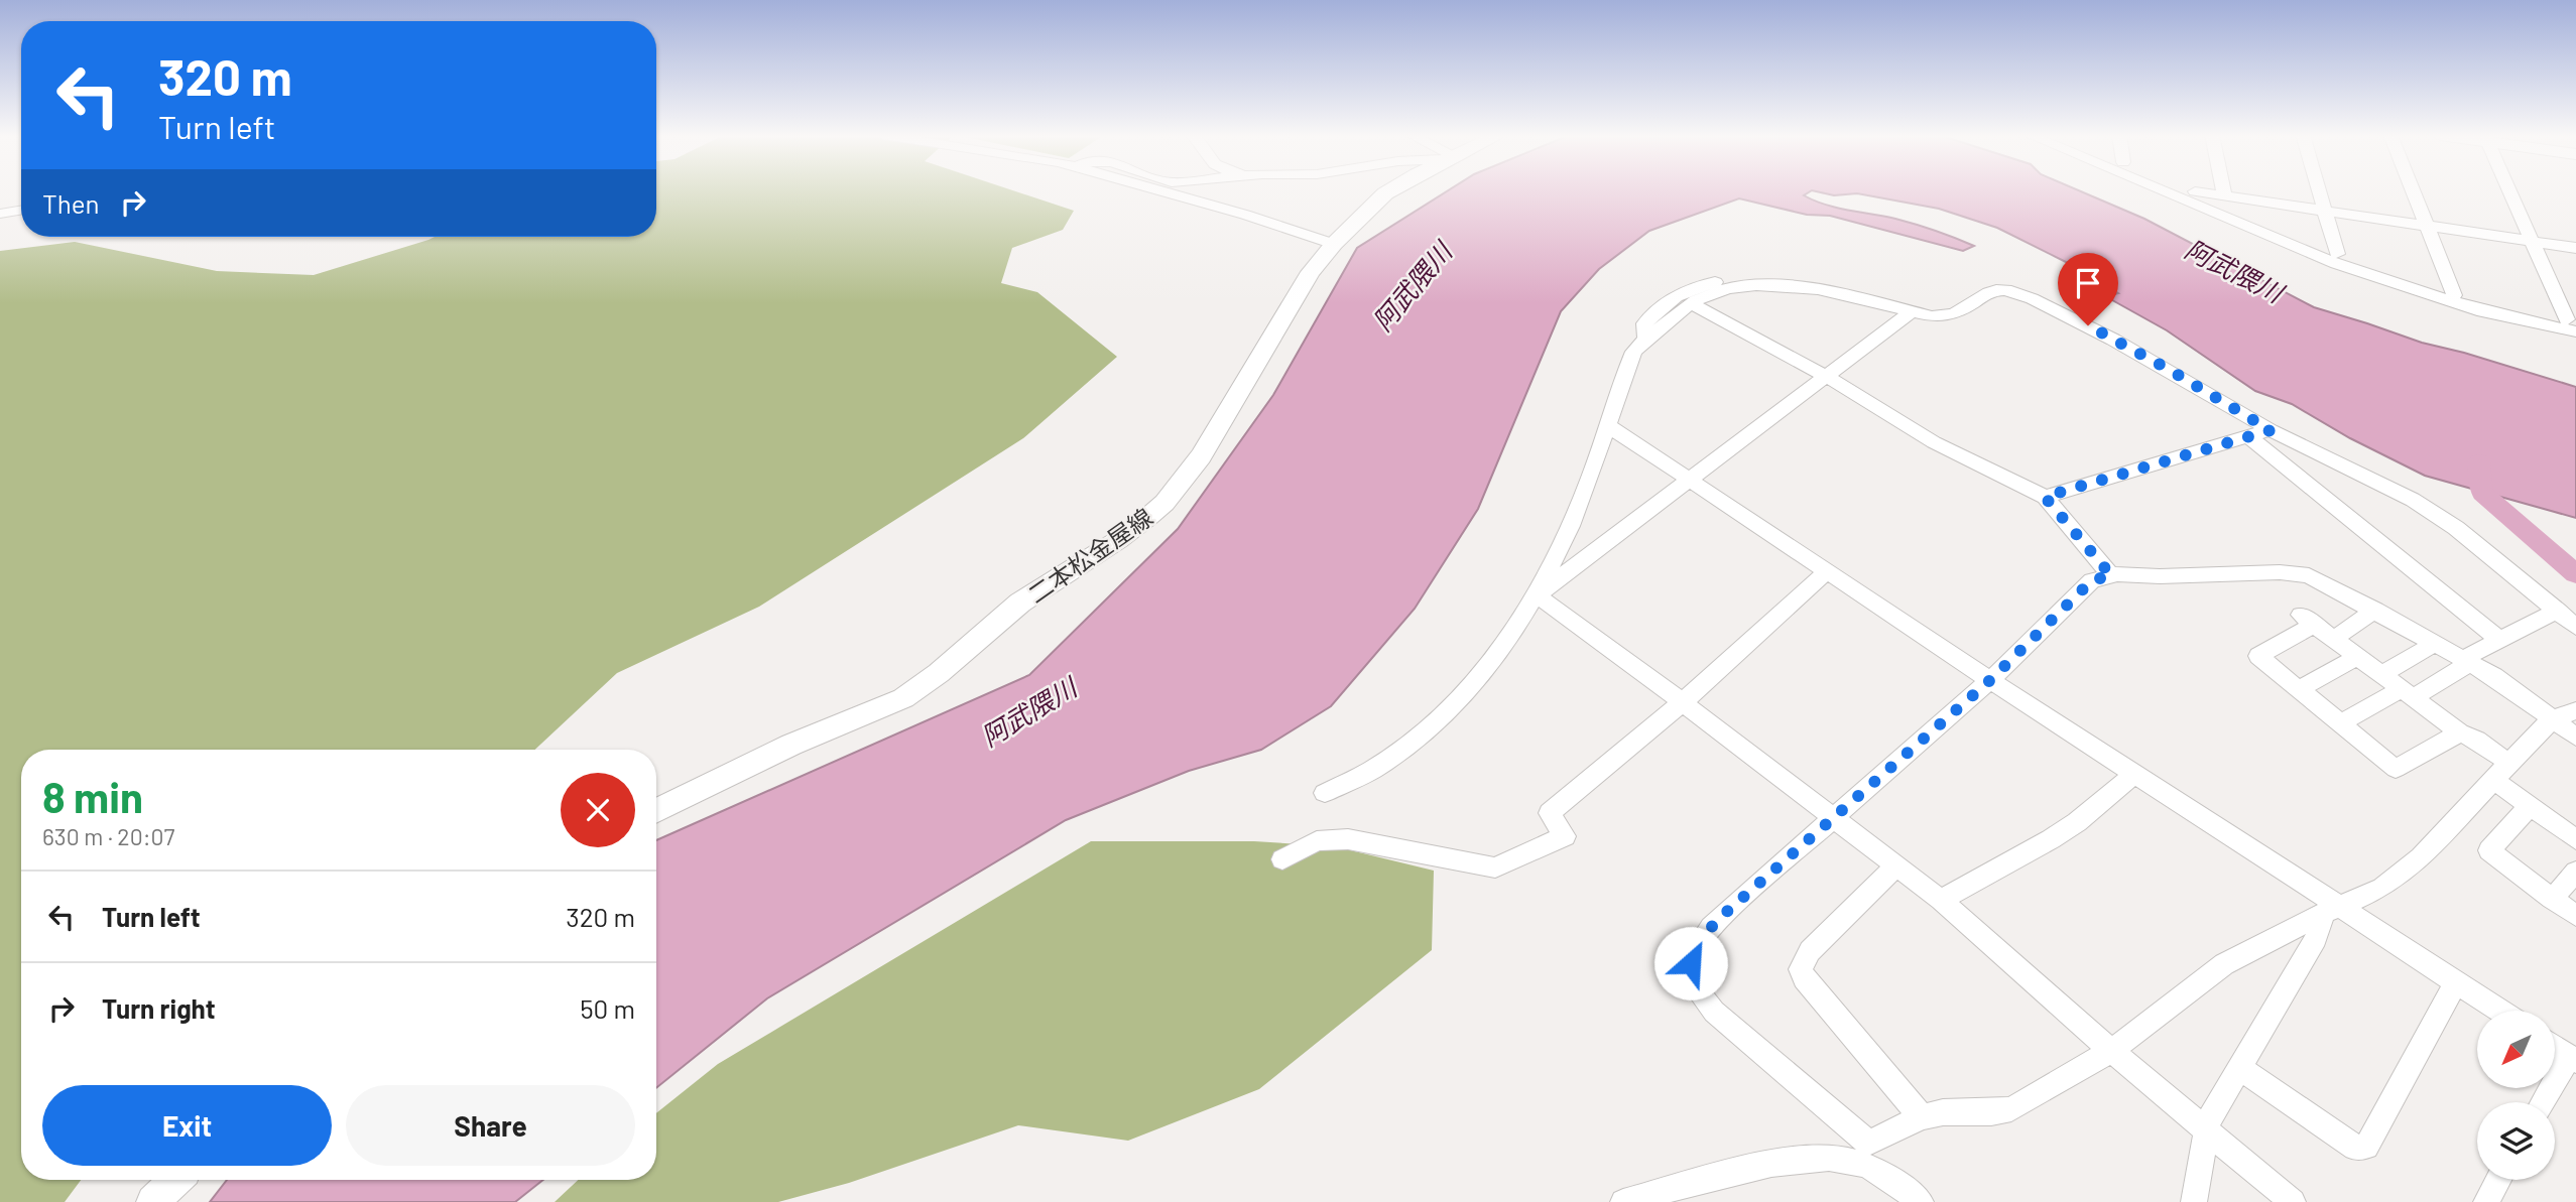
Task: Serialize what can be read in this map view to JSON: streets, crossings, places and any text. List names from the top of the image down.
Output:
{
  "streets": {
    "main road": ["二本松金屋線"]
  },
  "water": ["阿武隈川"],
  "north": "bottom left",
  "page": {
    "turn": ["320 m", "Turn left"],
    "then": "Then",
    "heading": ["8 min", "630 m · 20:07"],
    "list": [
      {
        "name": "Turn left",
        "value": "320 m"
      },
      {
        "name": "Turn right",
        "value": "50 m"
      }
    ],
    "buttons": ["Exit", "Share"]
  }
}
